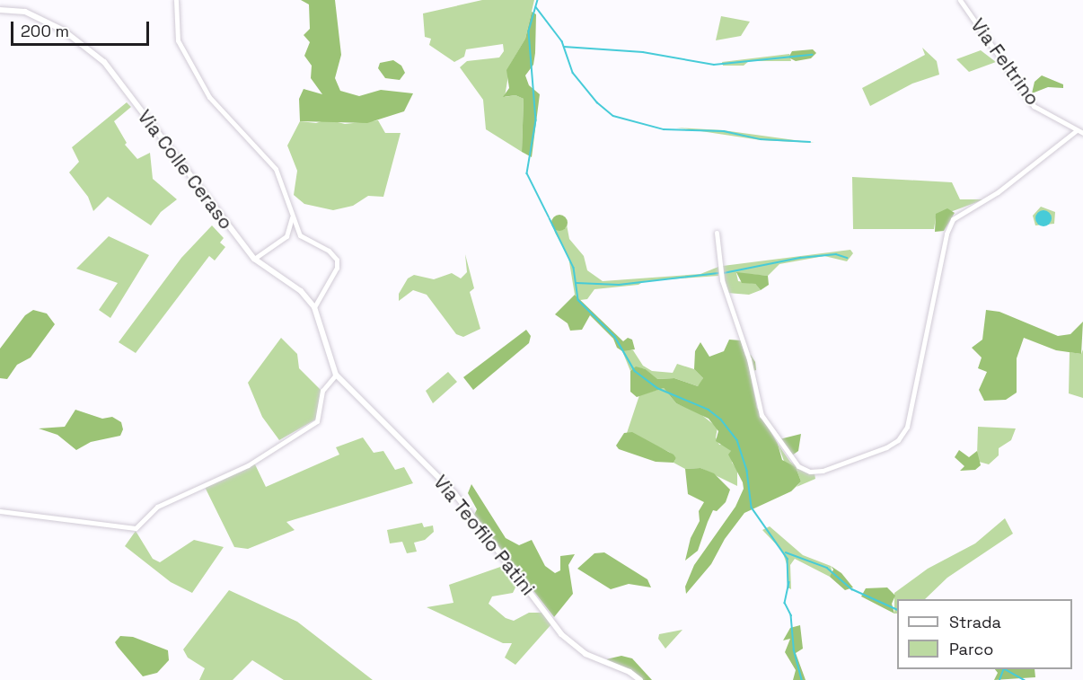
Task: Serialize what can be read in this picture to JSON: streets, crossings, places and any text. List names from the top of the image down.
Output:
{
  "streets": {
    "street": ["Via Feltrino", "Via Colle Ceraso", "Via Teofilo Patini"]
  },
  "crossings": [
    ["Via Colle Ceraso", "Via Teofilo Patini"]
  ],
  "legend": ["Strada", "Parco"],
  "scale_bar": "200 m"
}
